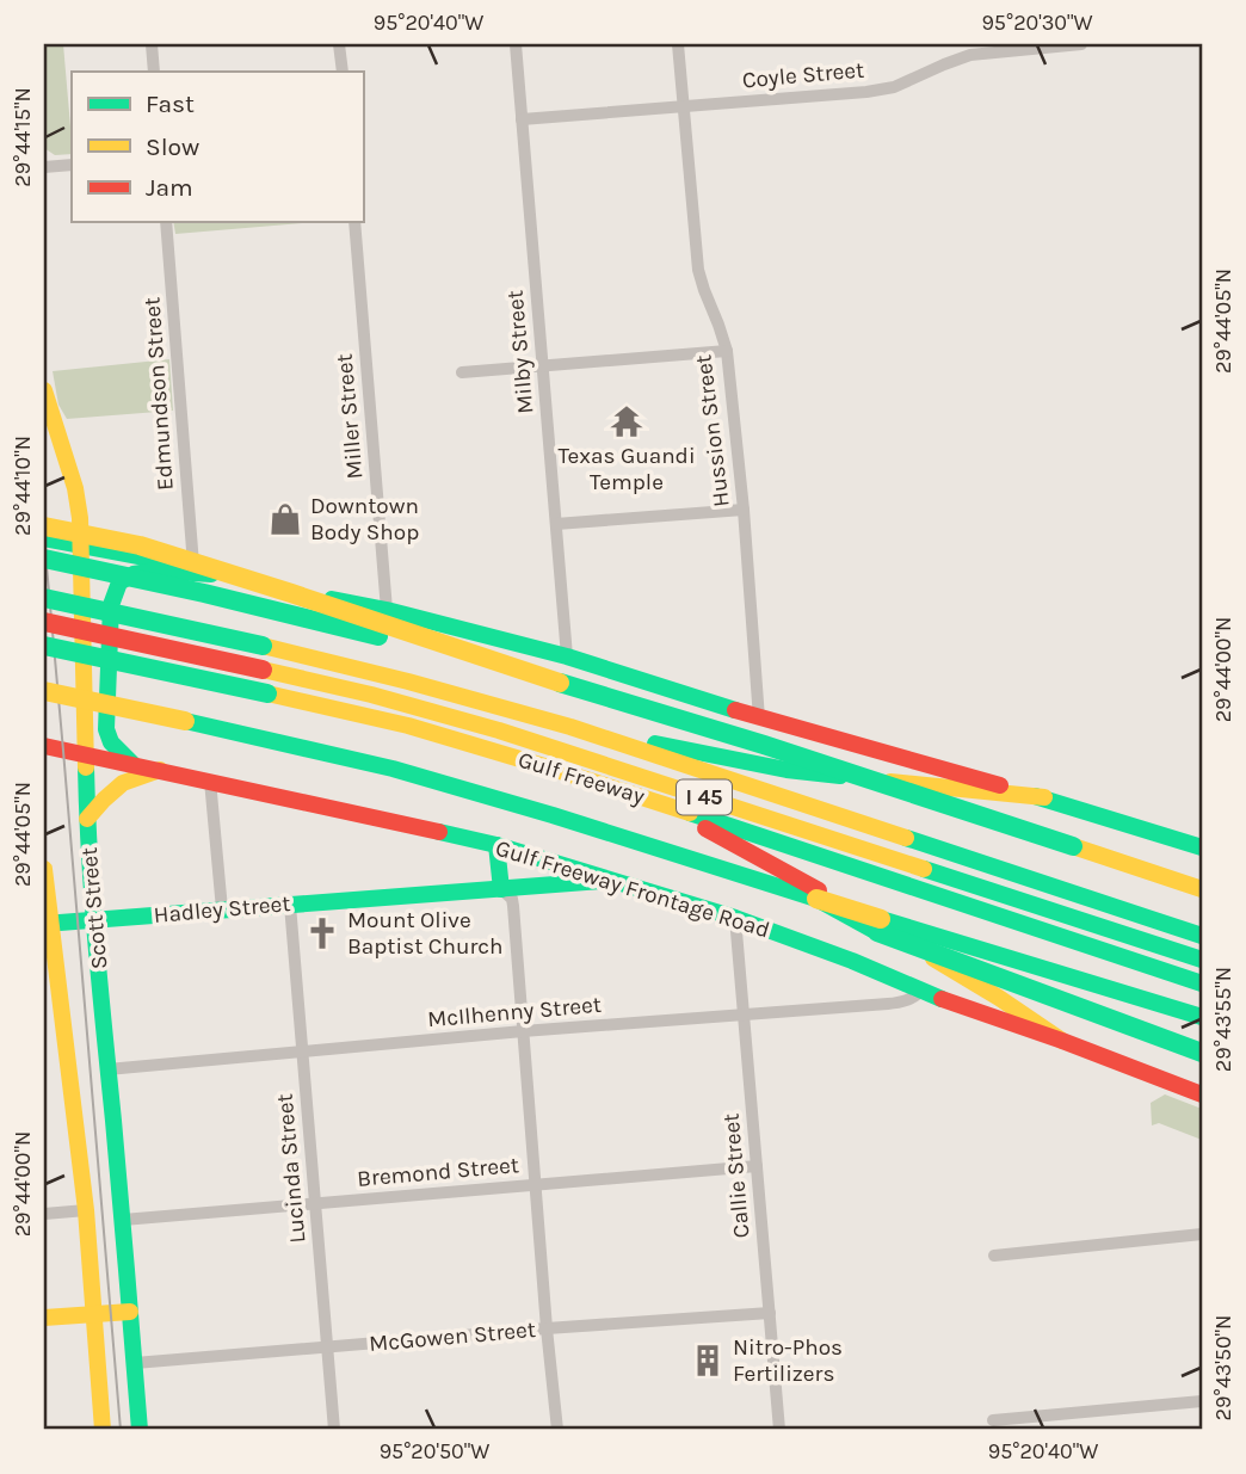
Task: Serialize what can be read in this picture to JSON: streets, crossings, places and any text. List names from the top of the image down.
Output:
{
  "streets": {
    "main road": [
      "Gulf Freeway",
      "I 45",
      "Gulf Freeway Frontage Road",
      "Scott Street",
      "Hadley Street"
    ],
    "street": [
      "Coyle Street",
      "Milby Street",
      "Edmundson Street",
      "Miller Street",
      "Hussion Street",
      "McIlhenny Street",
      "Lucinda Street",
      "Bremond Street",
      "Callie Street",
      "McGowen Street"
    ]
  },
  "crossings": [
    ["Coyle Street", "Milby Street"],
    ["Coyle Street", "Hussion Street"],
    ["Gulf Freeway Frontage Road", "Scott Street"],
    ["Gulf Freeway Frontage Road", "Hadley Street"],
    ["Gulf Freeway Frontage Road", "McIlhenny Street"],
    ["Gulf Freeway Frontage Road", "Callie Street"],
    ["Scott Street", "Hadley Street"],
    ["Scott Street", "McIlhenny Street"],
    ["Scott Street", "Bremond Street"],
    ["Scott Street", "McGowen Street"],
    ["Hadley Street", "Lucinda Street"],
    ["McIlhenny Street", "Lucinda Street"],
    ["McIlhenny Street", "Callie Street"],
    ["Lucinda Street", "Bremond Street"],
    ["Lucinda Street", "McGowen Street"],
    ["Bremond Street", "Callie Street"],
    ["Callie Street", "McGowen Street"]
  ],
  "places": {
    "temple": ["Texas Guandi Temple"],
    "shop": ["Downtown Body Shop"],
    "church": ["Mount Olive Baptist Church"],
    "building": ["Nitro-Phos Fertilizers"]
  },
  "legend": ["Fast", "Slow", "Jam"],
  "coordinates": [
    "95°20'40\"W",
    "95°20'30\"W",
    "29°44'15\"N",
    "29°44'05\"N",
    "29°44'10\"N",
    "29°44'00\"N",
    "29°43'55\"N",
    "29°43'50\"N",
    "95°20'50\"W"
  ]
}
